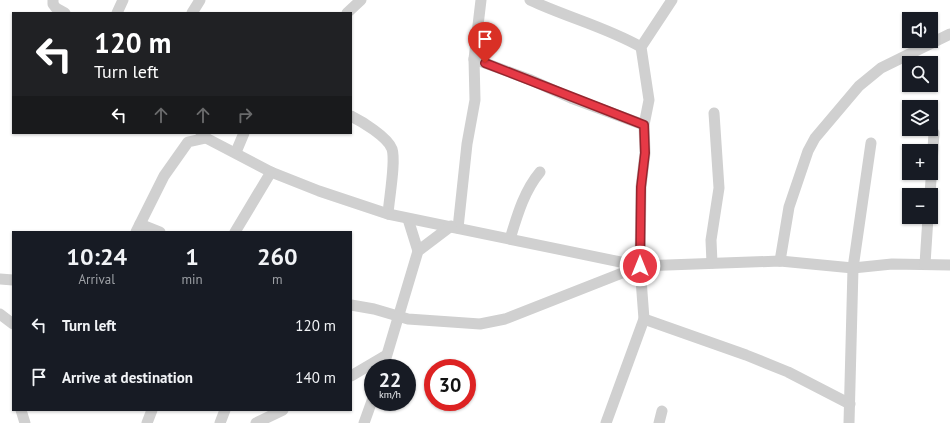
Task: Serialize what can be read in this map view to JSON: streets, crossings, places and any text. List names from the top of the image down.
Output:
{
  "page": {
    "map_buttons": ["+", "−"],
    "turn": ["120 m", "Turn left"],
    "eta": [
      "10:24",
      "Arrival",
      "1",
      "min",
      "260",
      "m"
    ],
    "list": [
      {
        "name": "Turn left",
        "value": "120 m"
      },
      {
        "name": "Arrive at destination",
        "value": "140 m"
      }
    ],
    "speed": "22 km/h",
    "limit": "30"
  }
}
